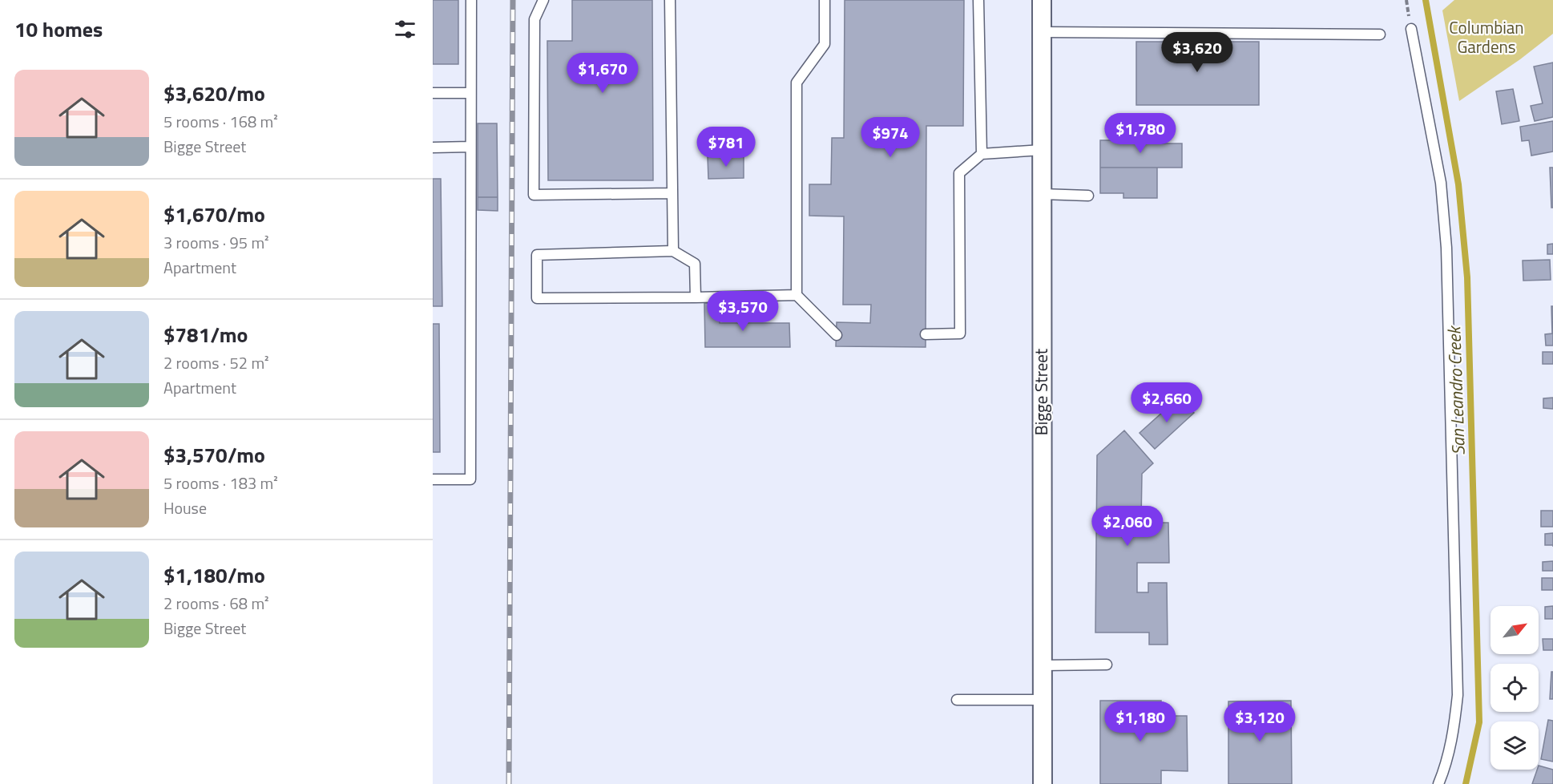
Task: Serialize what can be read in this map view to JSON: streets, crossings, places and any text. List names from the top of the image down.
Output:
{
  "streets": {
    "street": ["Bigge Street"]
  },
  "water": ["San Leandro Creek"],
  "parks": ["Columbian Gardens"],
  "north": "top right",
  "page": {
    "heading": "10 homes",
    "price": [
      "$3,620",
      "$1,670",
      "$1,780",
      "$974",
      "$781",
      "$3,570",
      "$2,660",
      "$2,060",
      "$1,180",
      "$3,120"
    ],
    "list": [
      {
        "name": "$3,620/mo",
        "note": "5 rooms · 168 m² · Bigge Street"
      },
      {
        "name": "$1,670/mo",
        "note": "3 rooms · 95 m² · Apartment"
      },
      {
        "name": "$781/mo",
        "note": "2 rooms · 52 m² · Apartment"
      },
      {
        "name": "$3,570/mo",
        "note": "5 rooms · 183 m² · House"
      },
      {
        "name": "$1,180/mo",
        "note": "2 rooms · 68 m² · Bigge Street"
      }
    ]
  }
}
